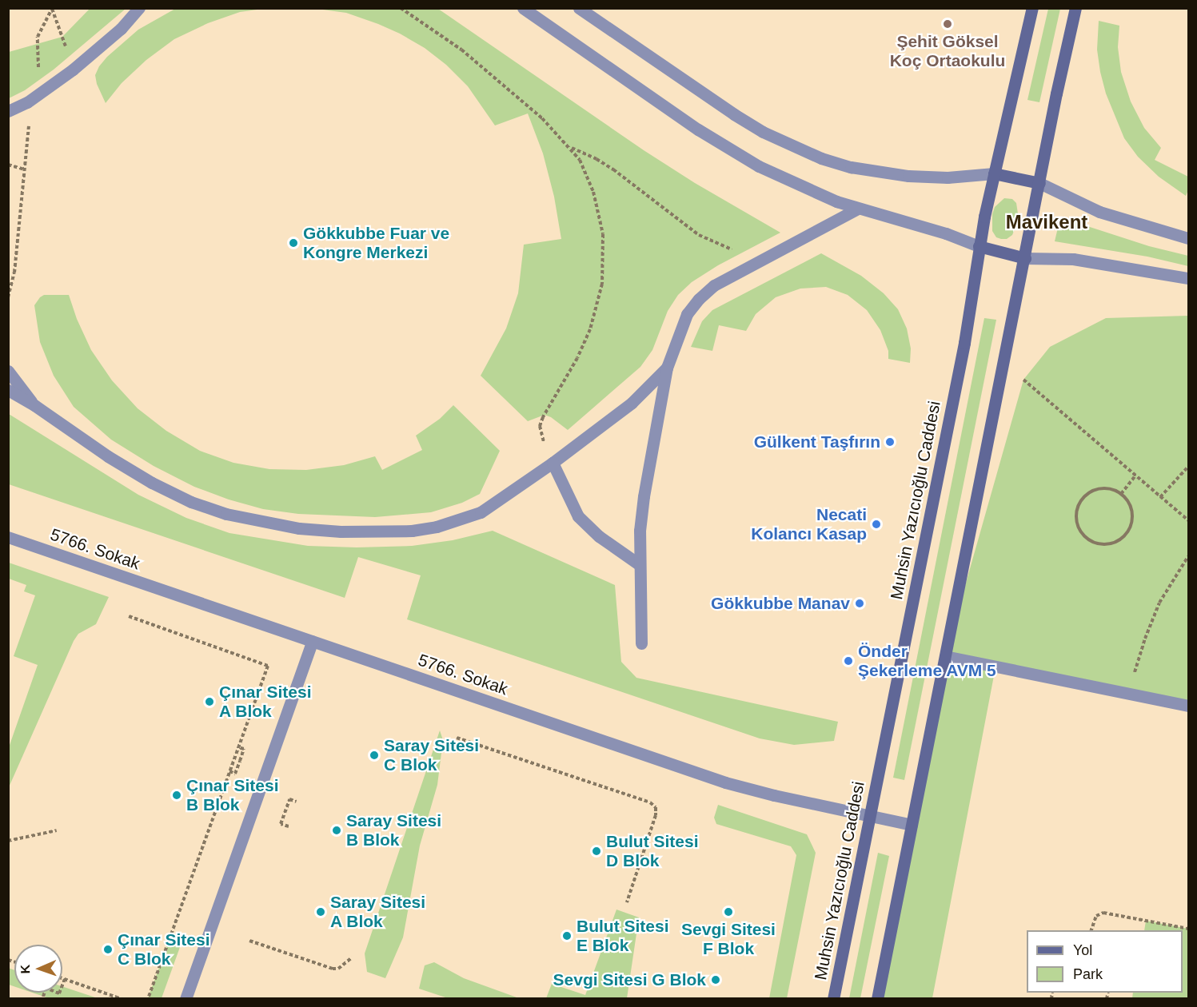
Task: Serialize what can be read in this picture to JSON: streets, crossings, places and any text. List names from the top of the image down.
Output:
{
  "streets": {
    "main road": ["Muhsin Yazıcıoğlu Caddesi"],
    "street": ["5766. Sokak"]
  },
  "crossings": [
    ["Muhsin Yazıcıoğlu Caddesi", "5766. Sokak"]
  ],
  "districts": ["Mavikent"],
  "places": [
    "Şehit Göksel Koç Ortaokulu",
    "Gökkubbe Fuar ve Kongre Merkezi",
    "Gülkent Taşfırın",
    "Necati Kolancı Kasap",
    "Gökkubbe Manav",
    "Önder Şekerleme AVM 5",
    "Çınar Sitesi A Blok",
    "Saray Sitesi C Blok",
    "Çınar Sitesi B Blok",
    "Saray Sitesi B Blok",
    "Bulut Sitesi D Blok",
    "Saray Sitesi A Blok",
    "Sevgi Sitesi F Blok",
    "Bulut Sitesi E Blok",
    "Çınar Sitesi C Blok",
    "Sevgi Sitesi G Blok"
  ],
  "legend": ["Yol", "Park"],
  "north": "left"
}
